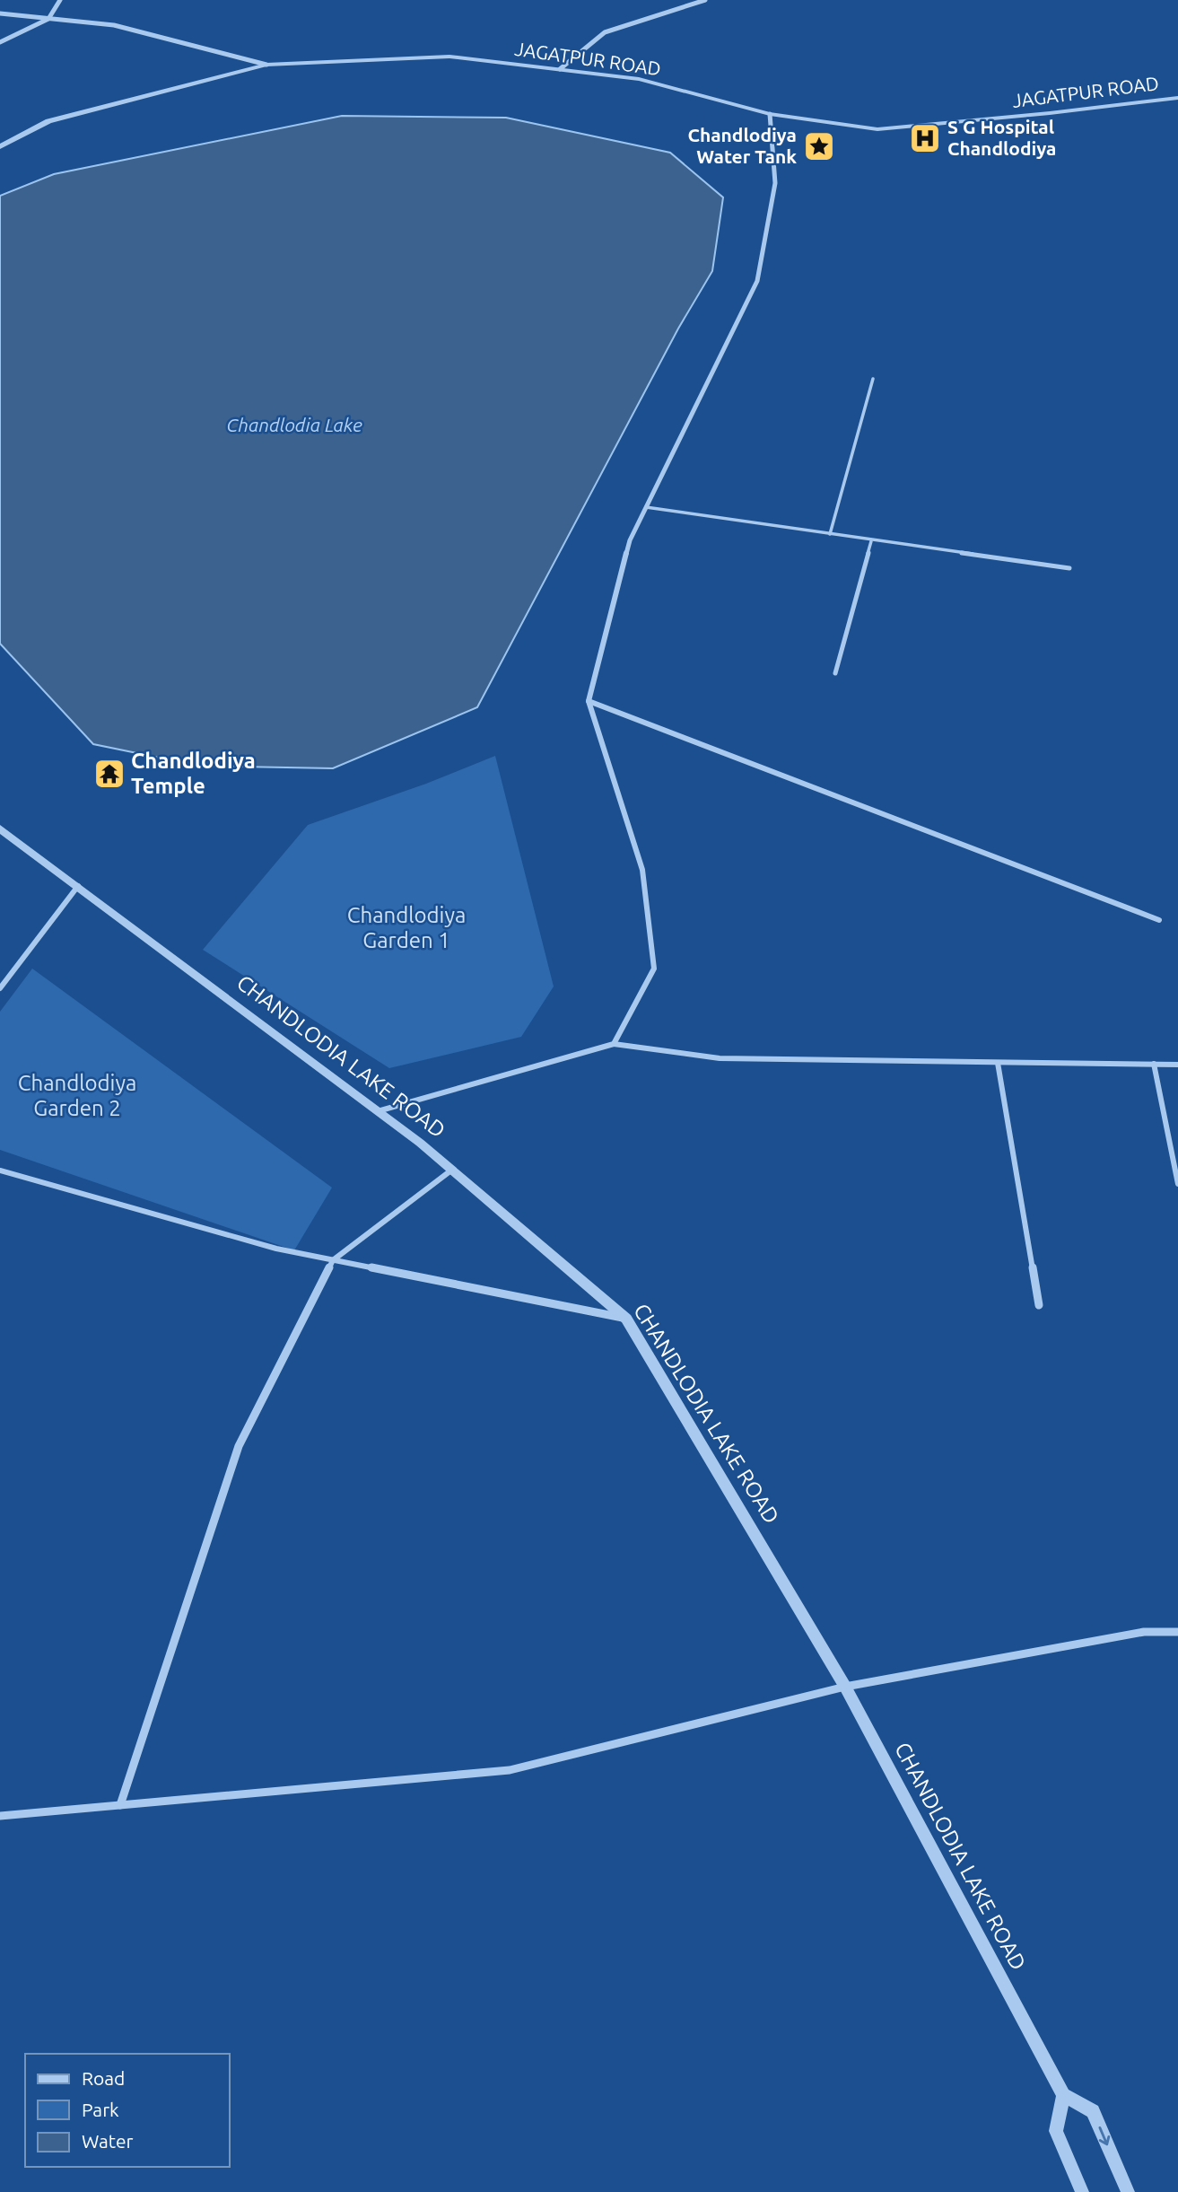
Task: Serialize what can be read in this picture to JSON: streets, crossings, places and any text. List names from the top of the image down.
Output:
{
  "streets": {
    "street": ["JAGATPUR ROAD", "CHANDLODIA LAKE ROAD"]
  },
  "water": ["Chandlodia Lake"],
  "parks": ["Chandlodiya Garden 1", "Chandlodiya Garden 2"],
  "places": {
    "hospital": ["S G Hospital Chandlodiya"],
    "place": ["Chandlodiya Water Tank"],
    "temple": ["Chandlodiya Temple"]
  },
  "legend": ["Road", "Park", "Water"]
}
